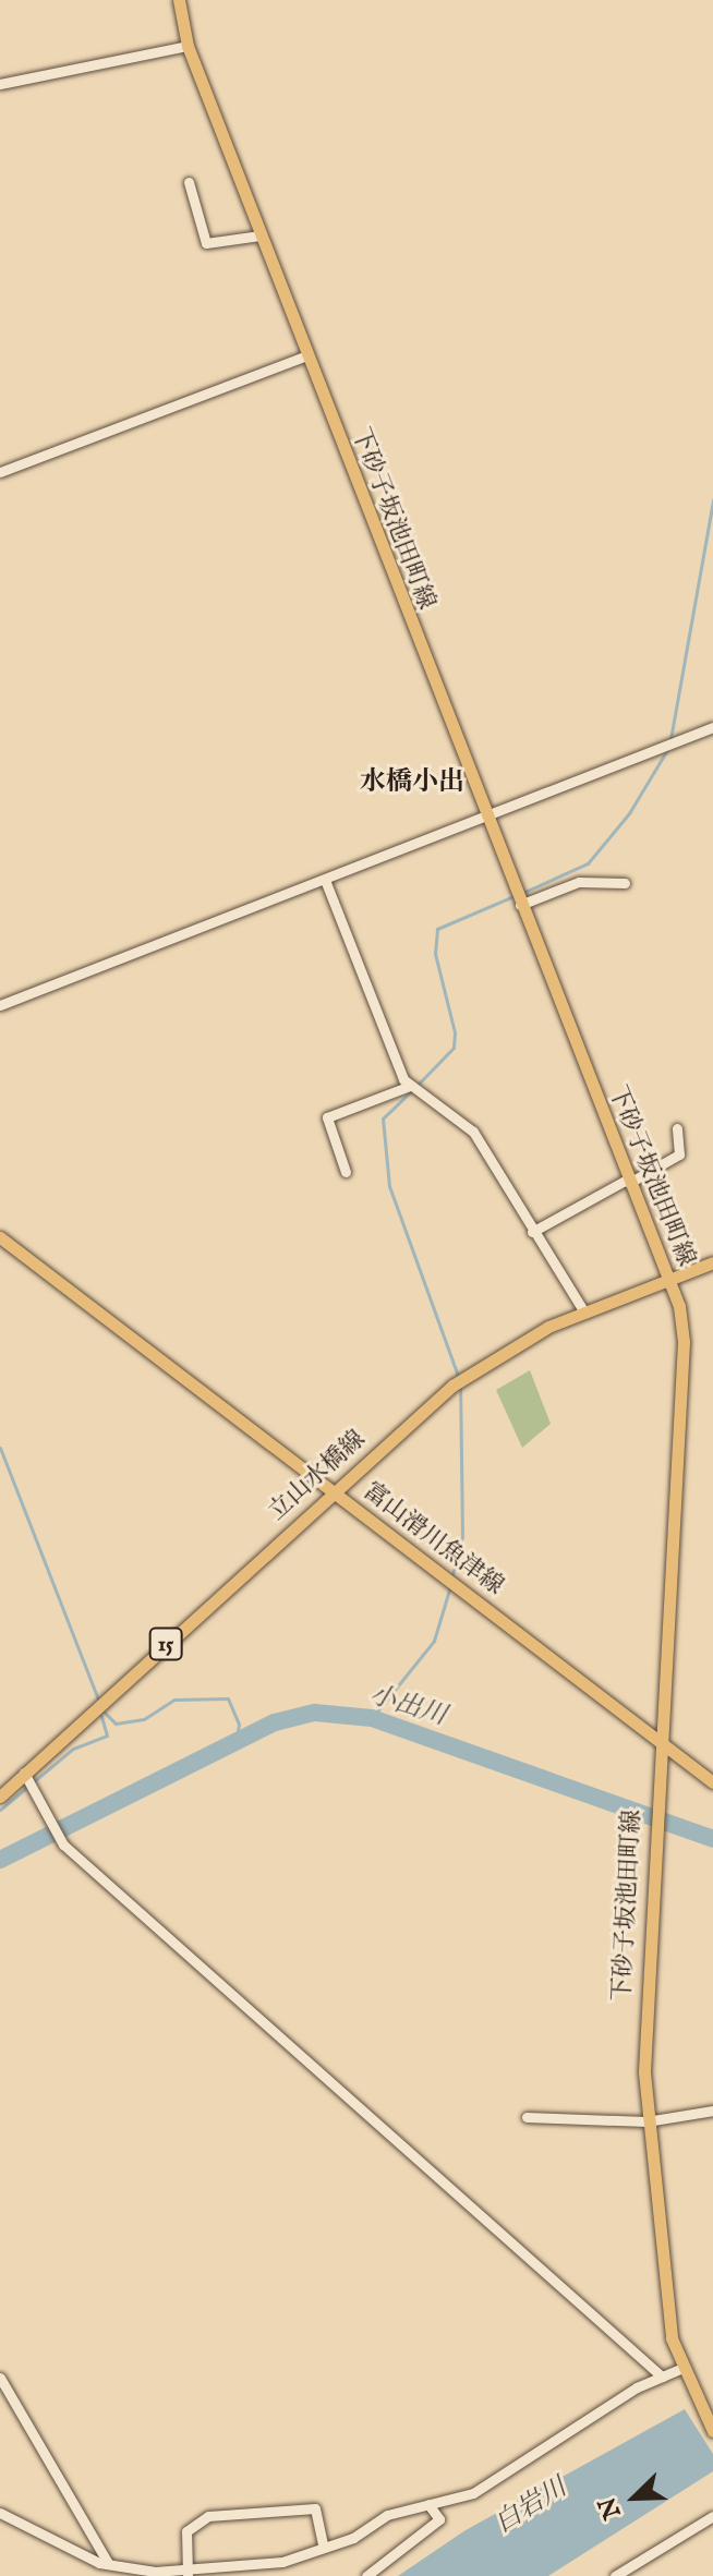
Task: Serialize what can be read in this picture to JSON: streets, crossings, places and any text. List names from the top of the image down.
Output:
{
  "streets": {
    "main road": [
      "下砂子坂池田町線",
      "立山水橋線",
      "富山滑川魚津線",
      "15"
    ]
  },
  "crossings": [
    ["下砂子坂池田町線", "立山水橋線"],
    ["下砂子坂池田町線", "富山滑川魚津線"],
    ["立山水橋線", "富山滑川魚津線"]
  ],
  "districts": ["水橋小出"],
  "water": ["小出川", "白岩川"],
  "north": "bottom left"
}
